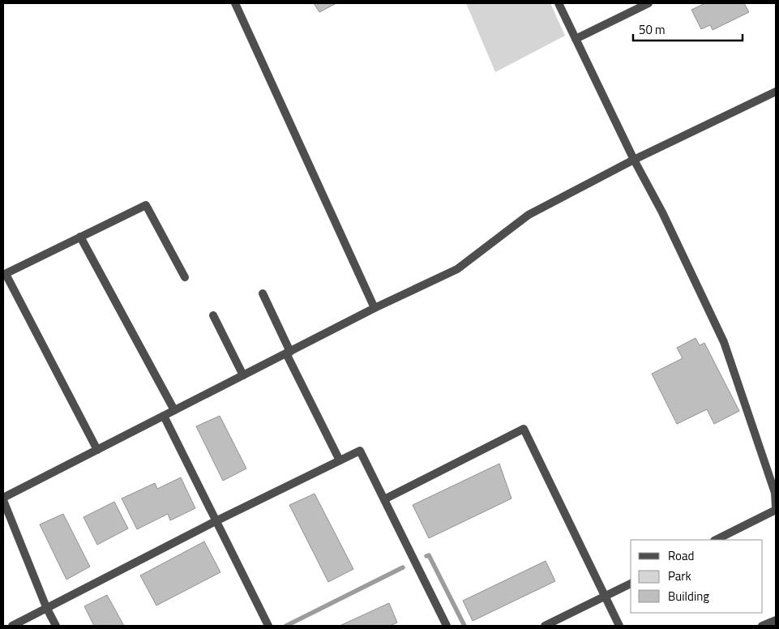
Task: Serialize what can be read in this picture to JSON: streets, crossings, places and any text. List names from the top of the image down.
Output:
{
  "legend": ["Road", "Park", "Building"],
  "scale_bar": "50 m"
}
